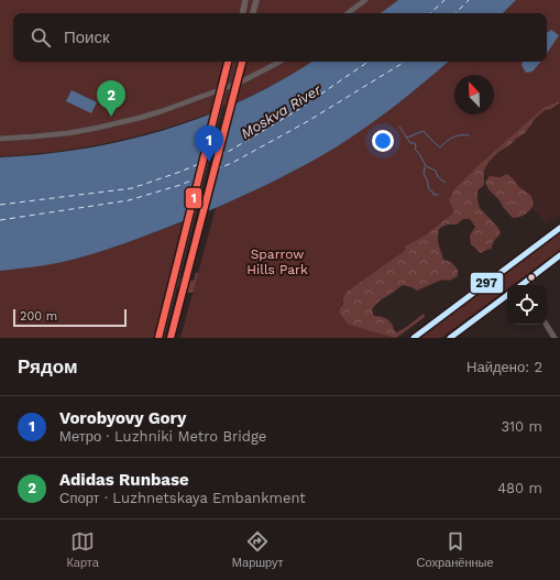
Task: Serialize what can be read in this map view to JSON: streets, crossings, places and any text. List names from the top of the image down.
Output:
{
  "water": ["Moskva River"],
  "parks": ["Sparrow Hills Park"],
  "lines": ["transit line 1", "transit line 297"],
  "scale_bar": "200 m",
  "north": "top left",
  "page": {
    "search": "Поиск",
    "pins": ["2", "1"],
    "scale": "200 m",
    "heading": ["Рядом", "Найдено: 2"],
    "list": [
      {
        "mark": "1",
        "name": "Vorobyovy Gory",
        "note": "Метро · Luzhniki Metro Bridge",
        "value": "310 m"
      },
      {
        "mark": "2",
        "name": "Adidas Runbase",
        "note": "Спорт · Luzhnetskaya Embankment",
        "value": "480 m"
      }
    ],
    "nav": ["Карта", "Маршрут", "Сохранённые"]
  }
}
